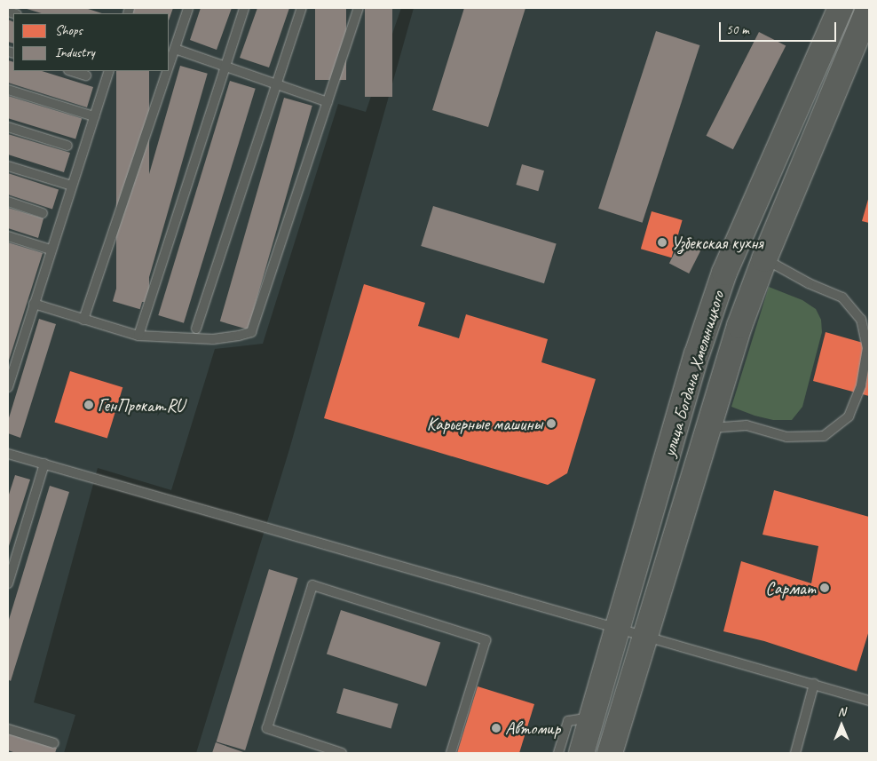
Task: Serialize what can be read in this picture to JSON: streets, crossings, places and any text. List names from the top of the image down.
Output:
{
  "streets": {
    "highway": ["улица Богдана Хмельницкого"]
  },
  "places": [
    "Узбекская кухня",
    "ГенПрокат.RU",
    "Карьерные машины",
    "Сармат",
    "Автомир"
  ],
  "legend": ["Shops", "Industry"],
  "scale_bar": "50 m",
  "north": "top"
}
